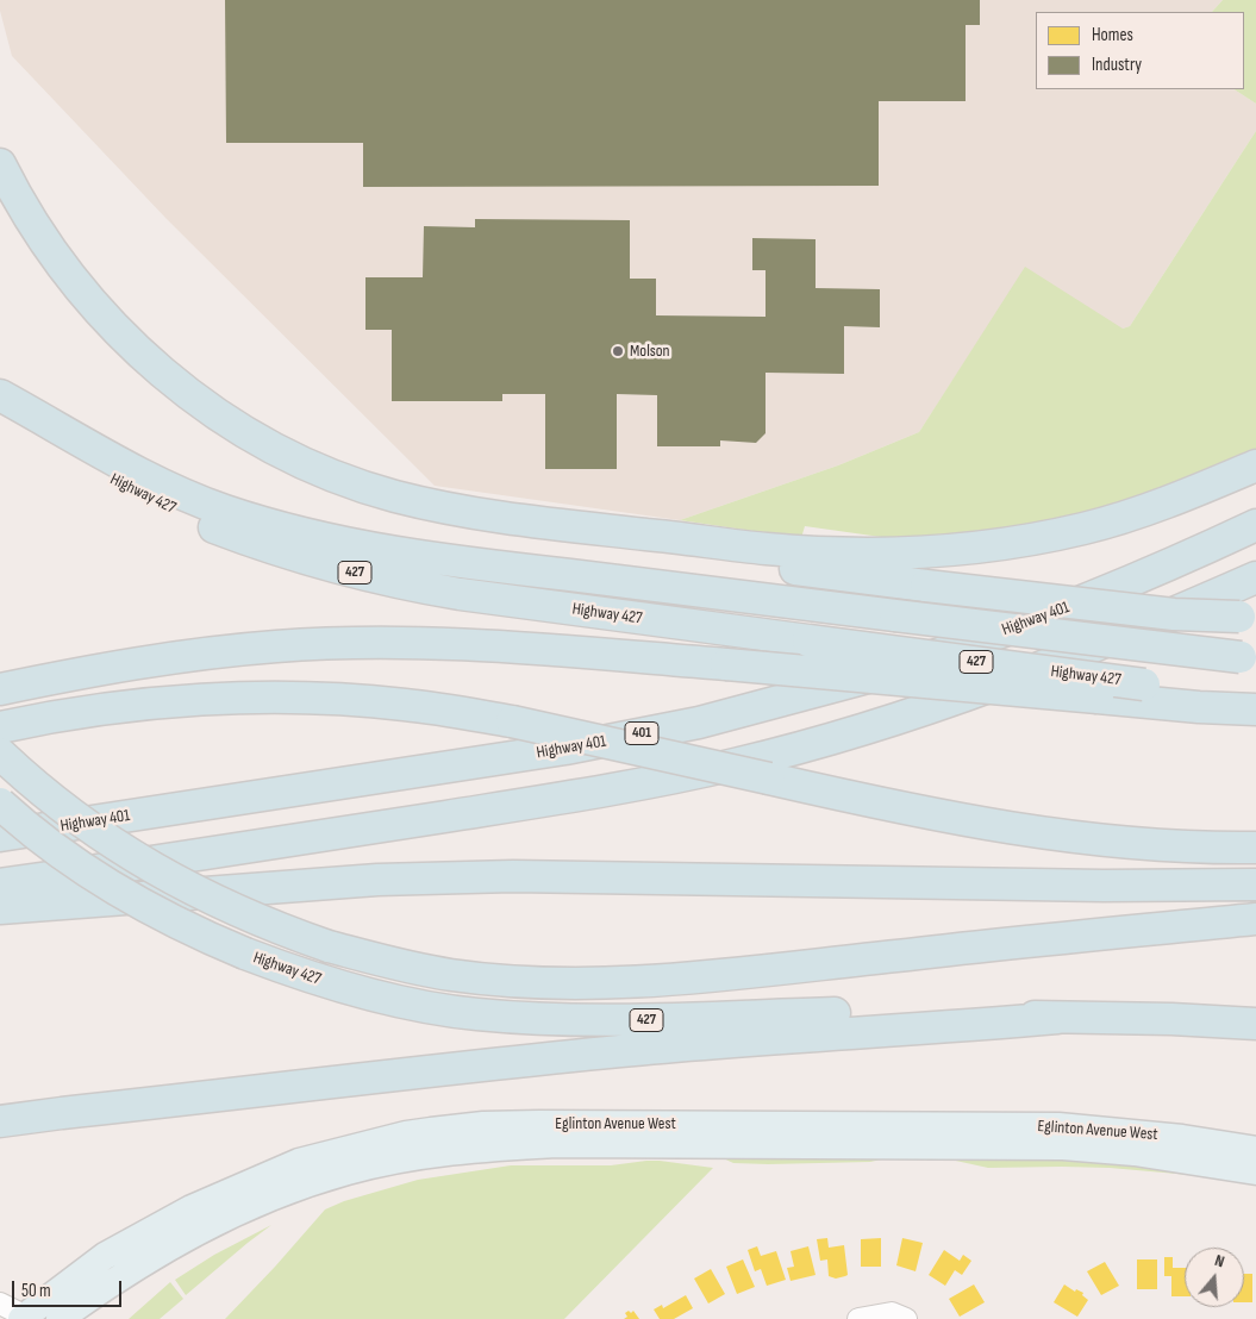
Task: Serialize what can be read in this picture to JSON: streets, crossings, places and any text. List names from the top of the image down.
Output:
{
  "streets": {
    "highway": [
      "Highway 427",
      "427",
      "Highway 401",
      "401"
    ],
    "main road": ["Eglinton Avenue West"]
  },
  "places": ["Molson"],
  "legend": ["Homes", "Industry"],
  "scale_bar": "50 m",
  "north": "top"
}
